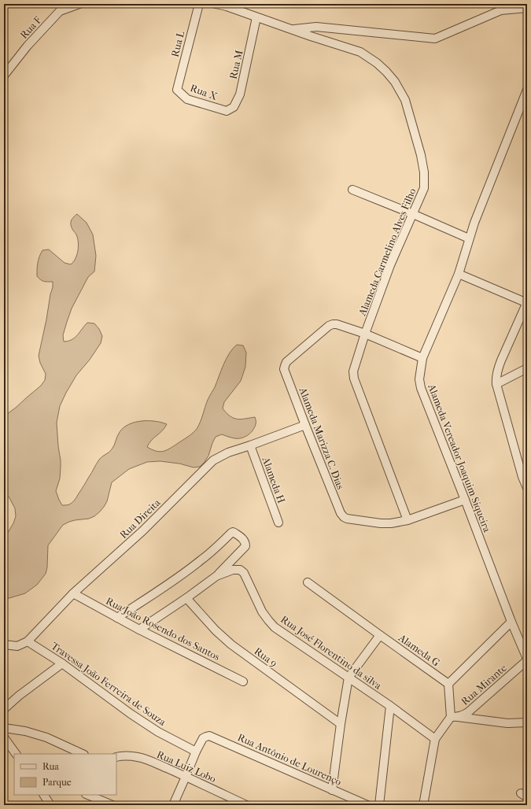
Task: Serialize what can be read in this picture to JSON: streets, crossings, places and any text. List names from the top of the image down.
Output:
{
  "streets": {
    "street": [
      "Rua F",
      "Rua L",
      "Rua M",
      "Rua X",
      "Alameda Carmelino Alves Filho",
      "Alameda Marizza C. Dias",
      "Alameda Vereador Joaquim Siqueira",
      "Alameda H",
      "Rua Direita",
      "Rua João Rosendo dos Santos",
      "Alameda G",
      "Rua José Florentino da silva",
      "Rua 9",
      "Travessa João Ferreira de Souza",
      "Rua Mirante",
      "Rua Antônio de Lourenço",
      "Rua Luiz Lobo"
    ]
  },
  "crossings": [
    ["Rua L", "Rua X"],
    ["Rua M", "Rua X"],
    ["Alameda Carmelino Alves Filho", "Alameda Marizza C. Dias"],
    ["Alameda Marizza C. Dias", "Rua Direita"],
    ["Alameda Vereador Joaquim Siqueira", "Rua Mirante"],
    ["Alameda H", "Rua Direita"],
    ["Rua Direita", "Rua João Rosendo dos Santos"],
    ["Rua Direita", "Travessa João Ferreira de Souza"],
    ["Rua João Rosendo dos Santos", "Rua José Florentino da silva"],
    ["Rua José Florentino da silva", "Rua 9"],
    ["Travessa João Ferreira de Souza", "Rua Antônio de Lourenço"]
  ],
  "legend": ["Rua", "Parque"]
}
